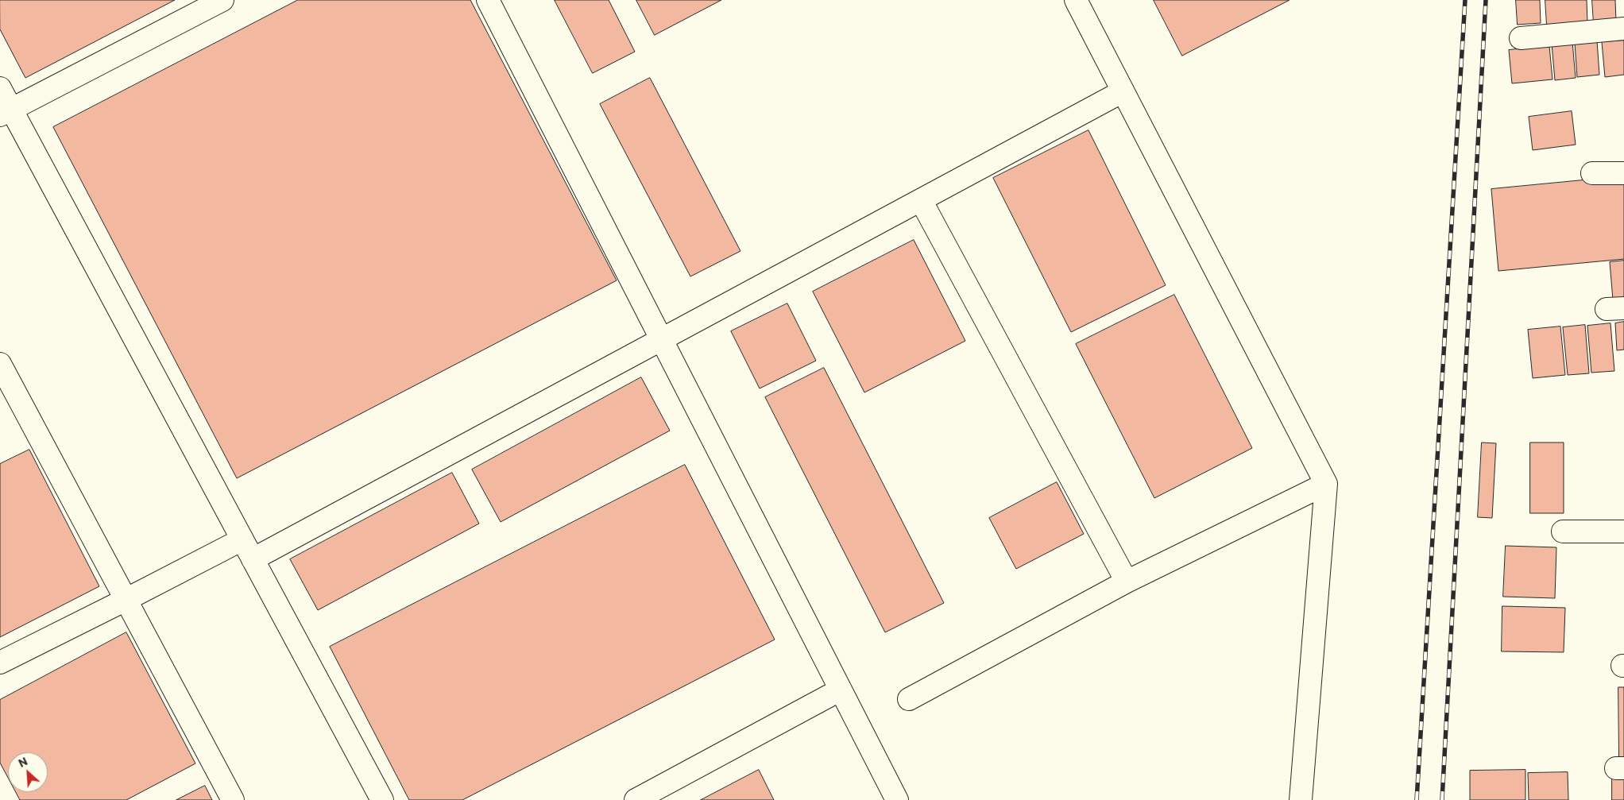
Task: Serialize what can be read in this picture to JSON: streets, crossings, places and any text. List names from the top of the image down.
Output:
{
  "north": "top left"
}
